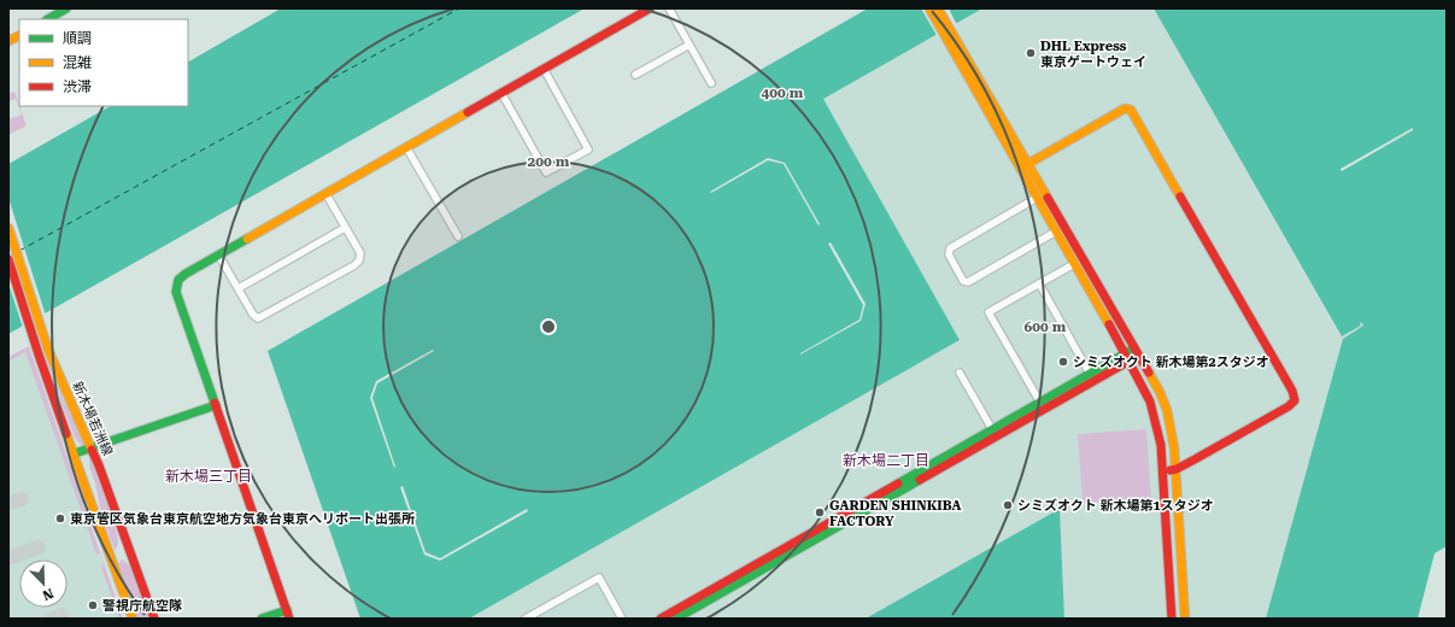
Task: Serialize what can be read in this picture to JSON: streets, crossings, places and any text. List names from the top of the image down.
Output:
{
  "streets": {
    "street": ["新木場若洲線"]
  },
  "districts": ["新木場二丁目", "新木場三丁目"],
  "places": [
    "DHL Express 東京ゲートウェイ",
    "シミズオクト 新木場第2スタジオ",
    "シミズオクト 新木場第1スタジオ",
    "GARDEN SHINKIBA FACTORY",
    "東京管区気象台東京航空地方気象台東京へリポート出張所",
    "警視庁航空隊"
  ],
  "legend": ["順調", "混雑", "渋滞"],
  "north": "bottom right",
  "rings": ["400 m", "200 m", "600 m"]
}
